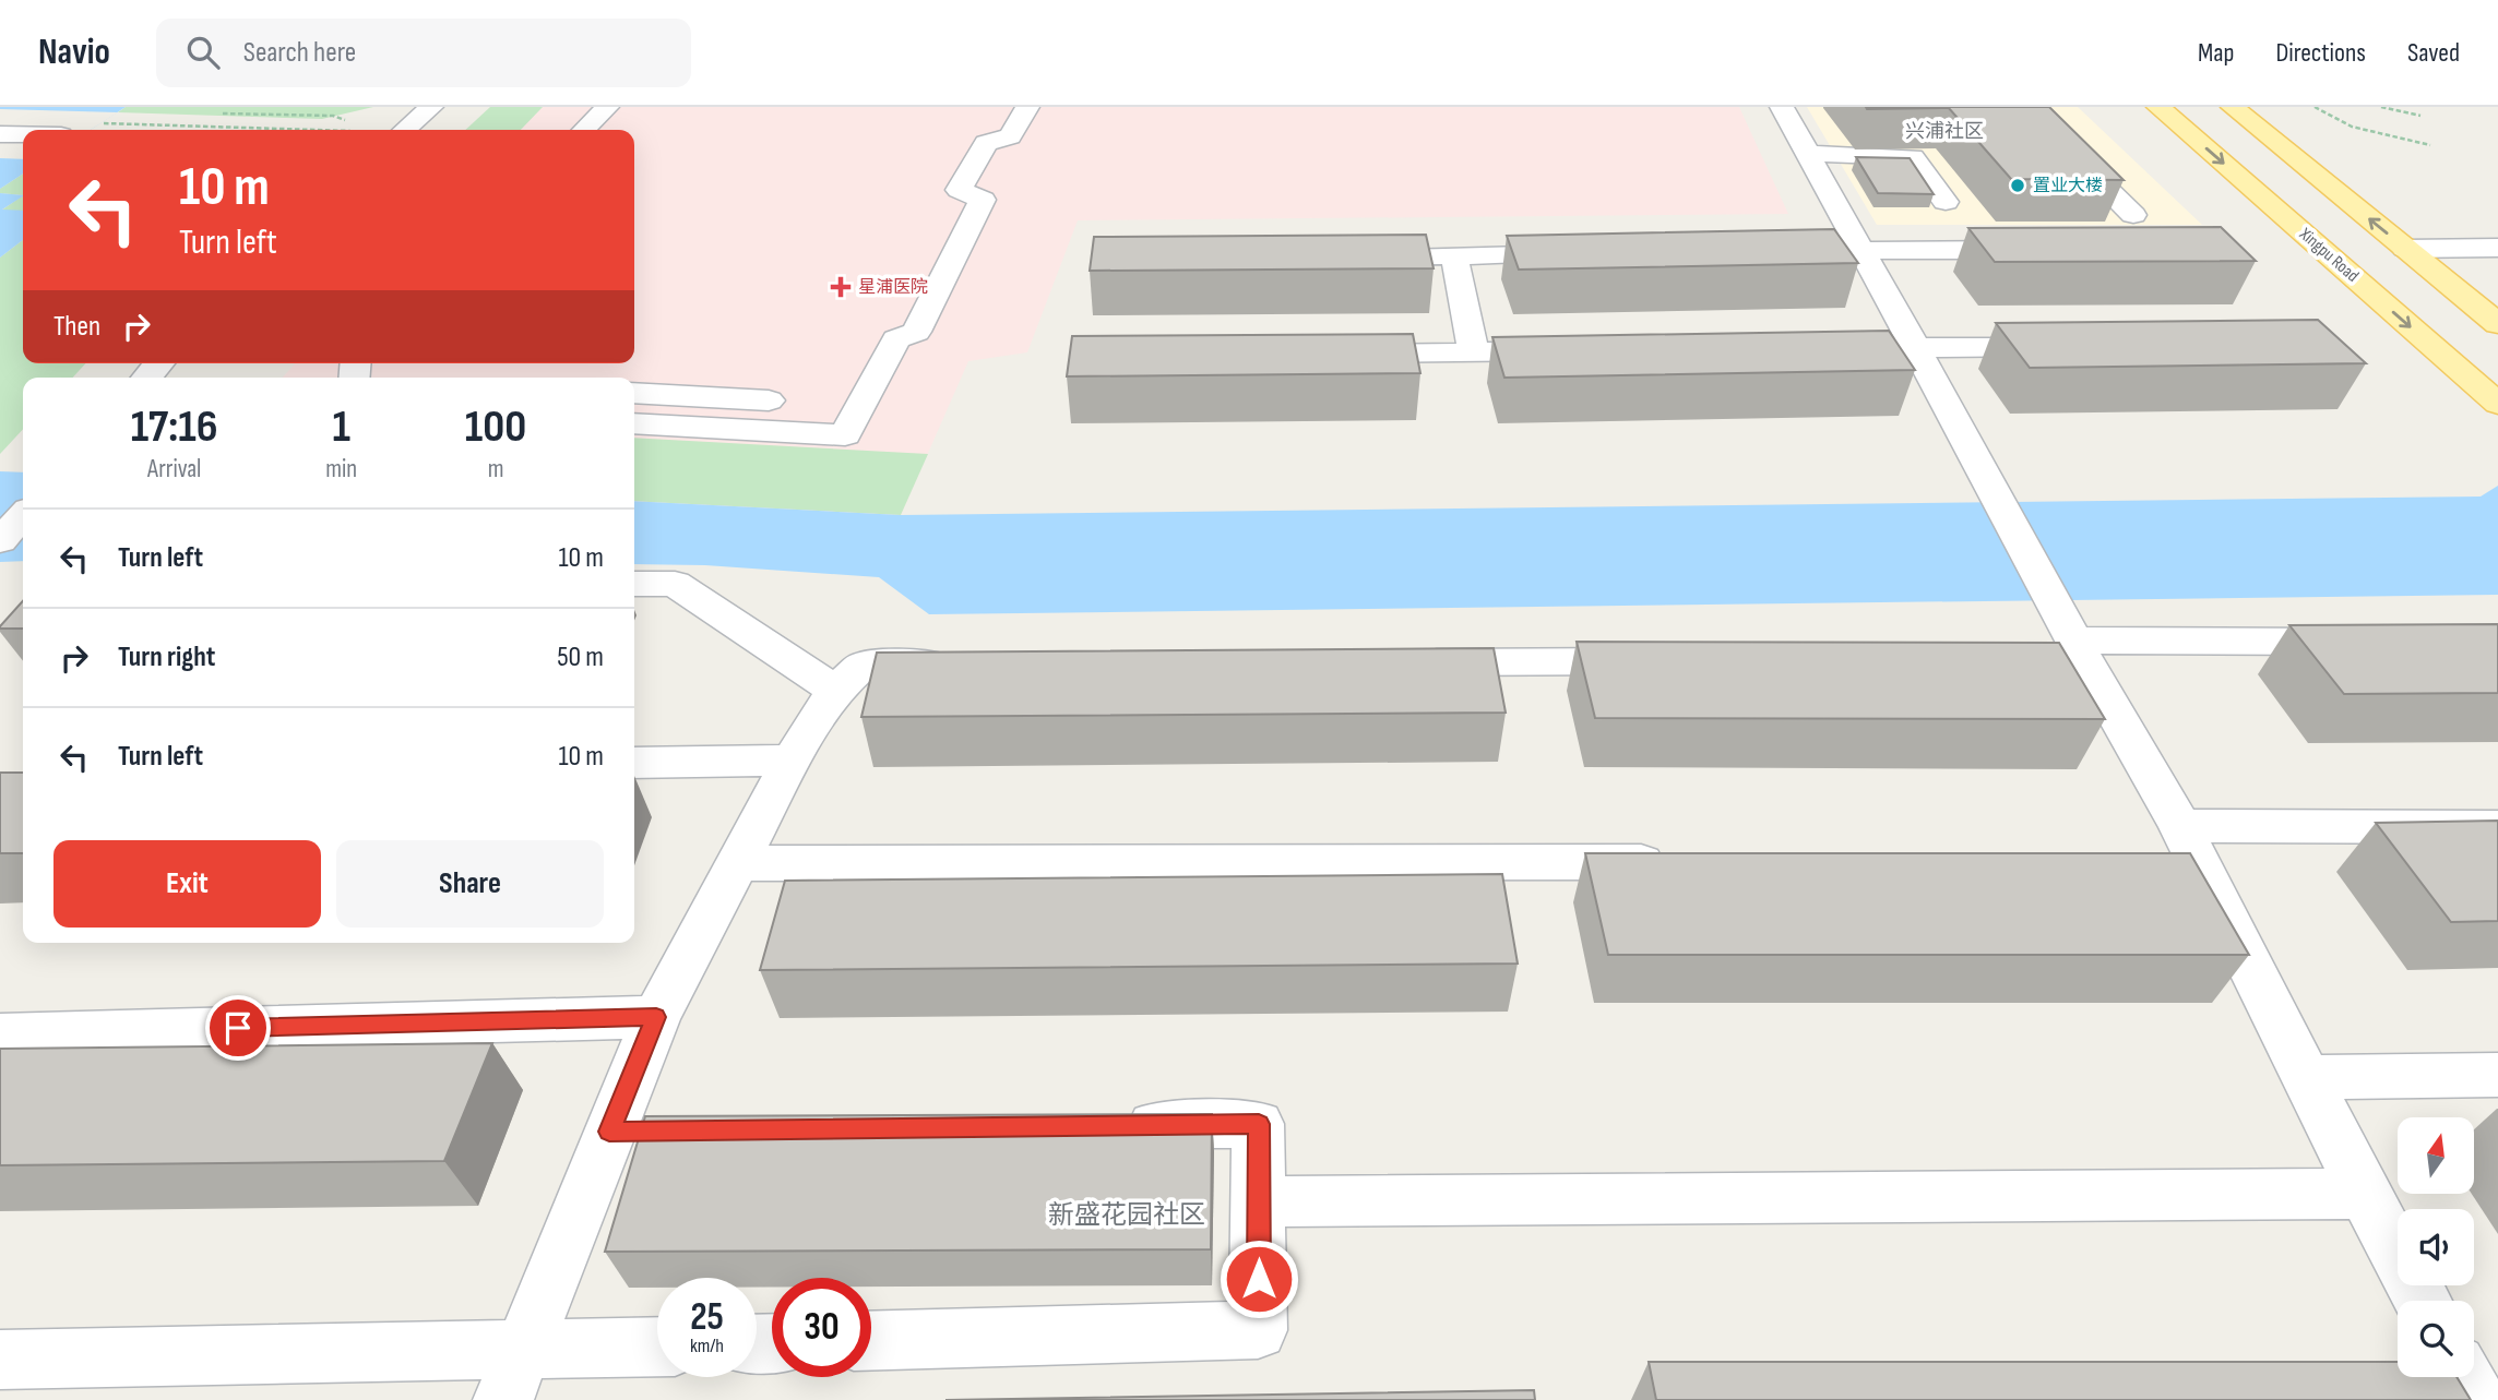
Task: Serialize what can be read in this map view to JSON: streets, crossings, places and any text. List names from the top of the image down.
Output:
{
  "streets": {
    "main road": ["Xingpu Road"]
  },
  "districts": ["兴浦社区", "新盛花园社区"],
  "places": {
    "other": ["置业大楼"],
    "health": ["星浦医院"]
  },
  "north": "top",
  "page": {
    "header": "Navio",
    "search": "Search here",
    "nav": ["Map", "Directions", "Saved"],
    "turn": ["10 m", "Turn left"],
    "then": "Then",
    "eta": [
      "17:16",
      "Arrival",
      "1",
      "min",
      "100",
      "m"
    ],
    "list": [
      {
        "name": "Turn left",
        "value": "10 m"
      },
      {
        "name": "Turn right",
        "value": "50 m"
      },
      {
        "name": "Turn left",
        "value": "10 m"
      }
    ],
    "buttons": ["Exit", "Share"],
    "speed": "25 km/h",
    "limit": "30"
  }
}
